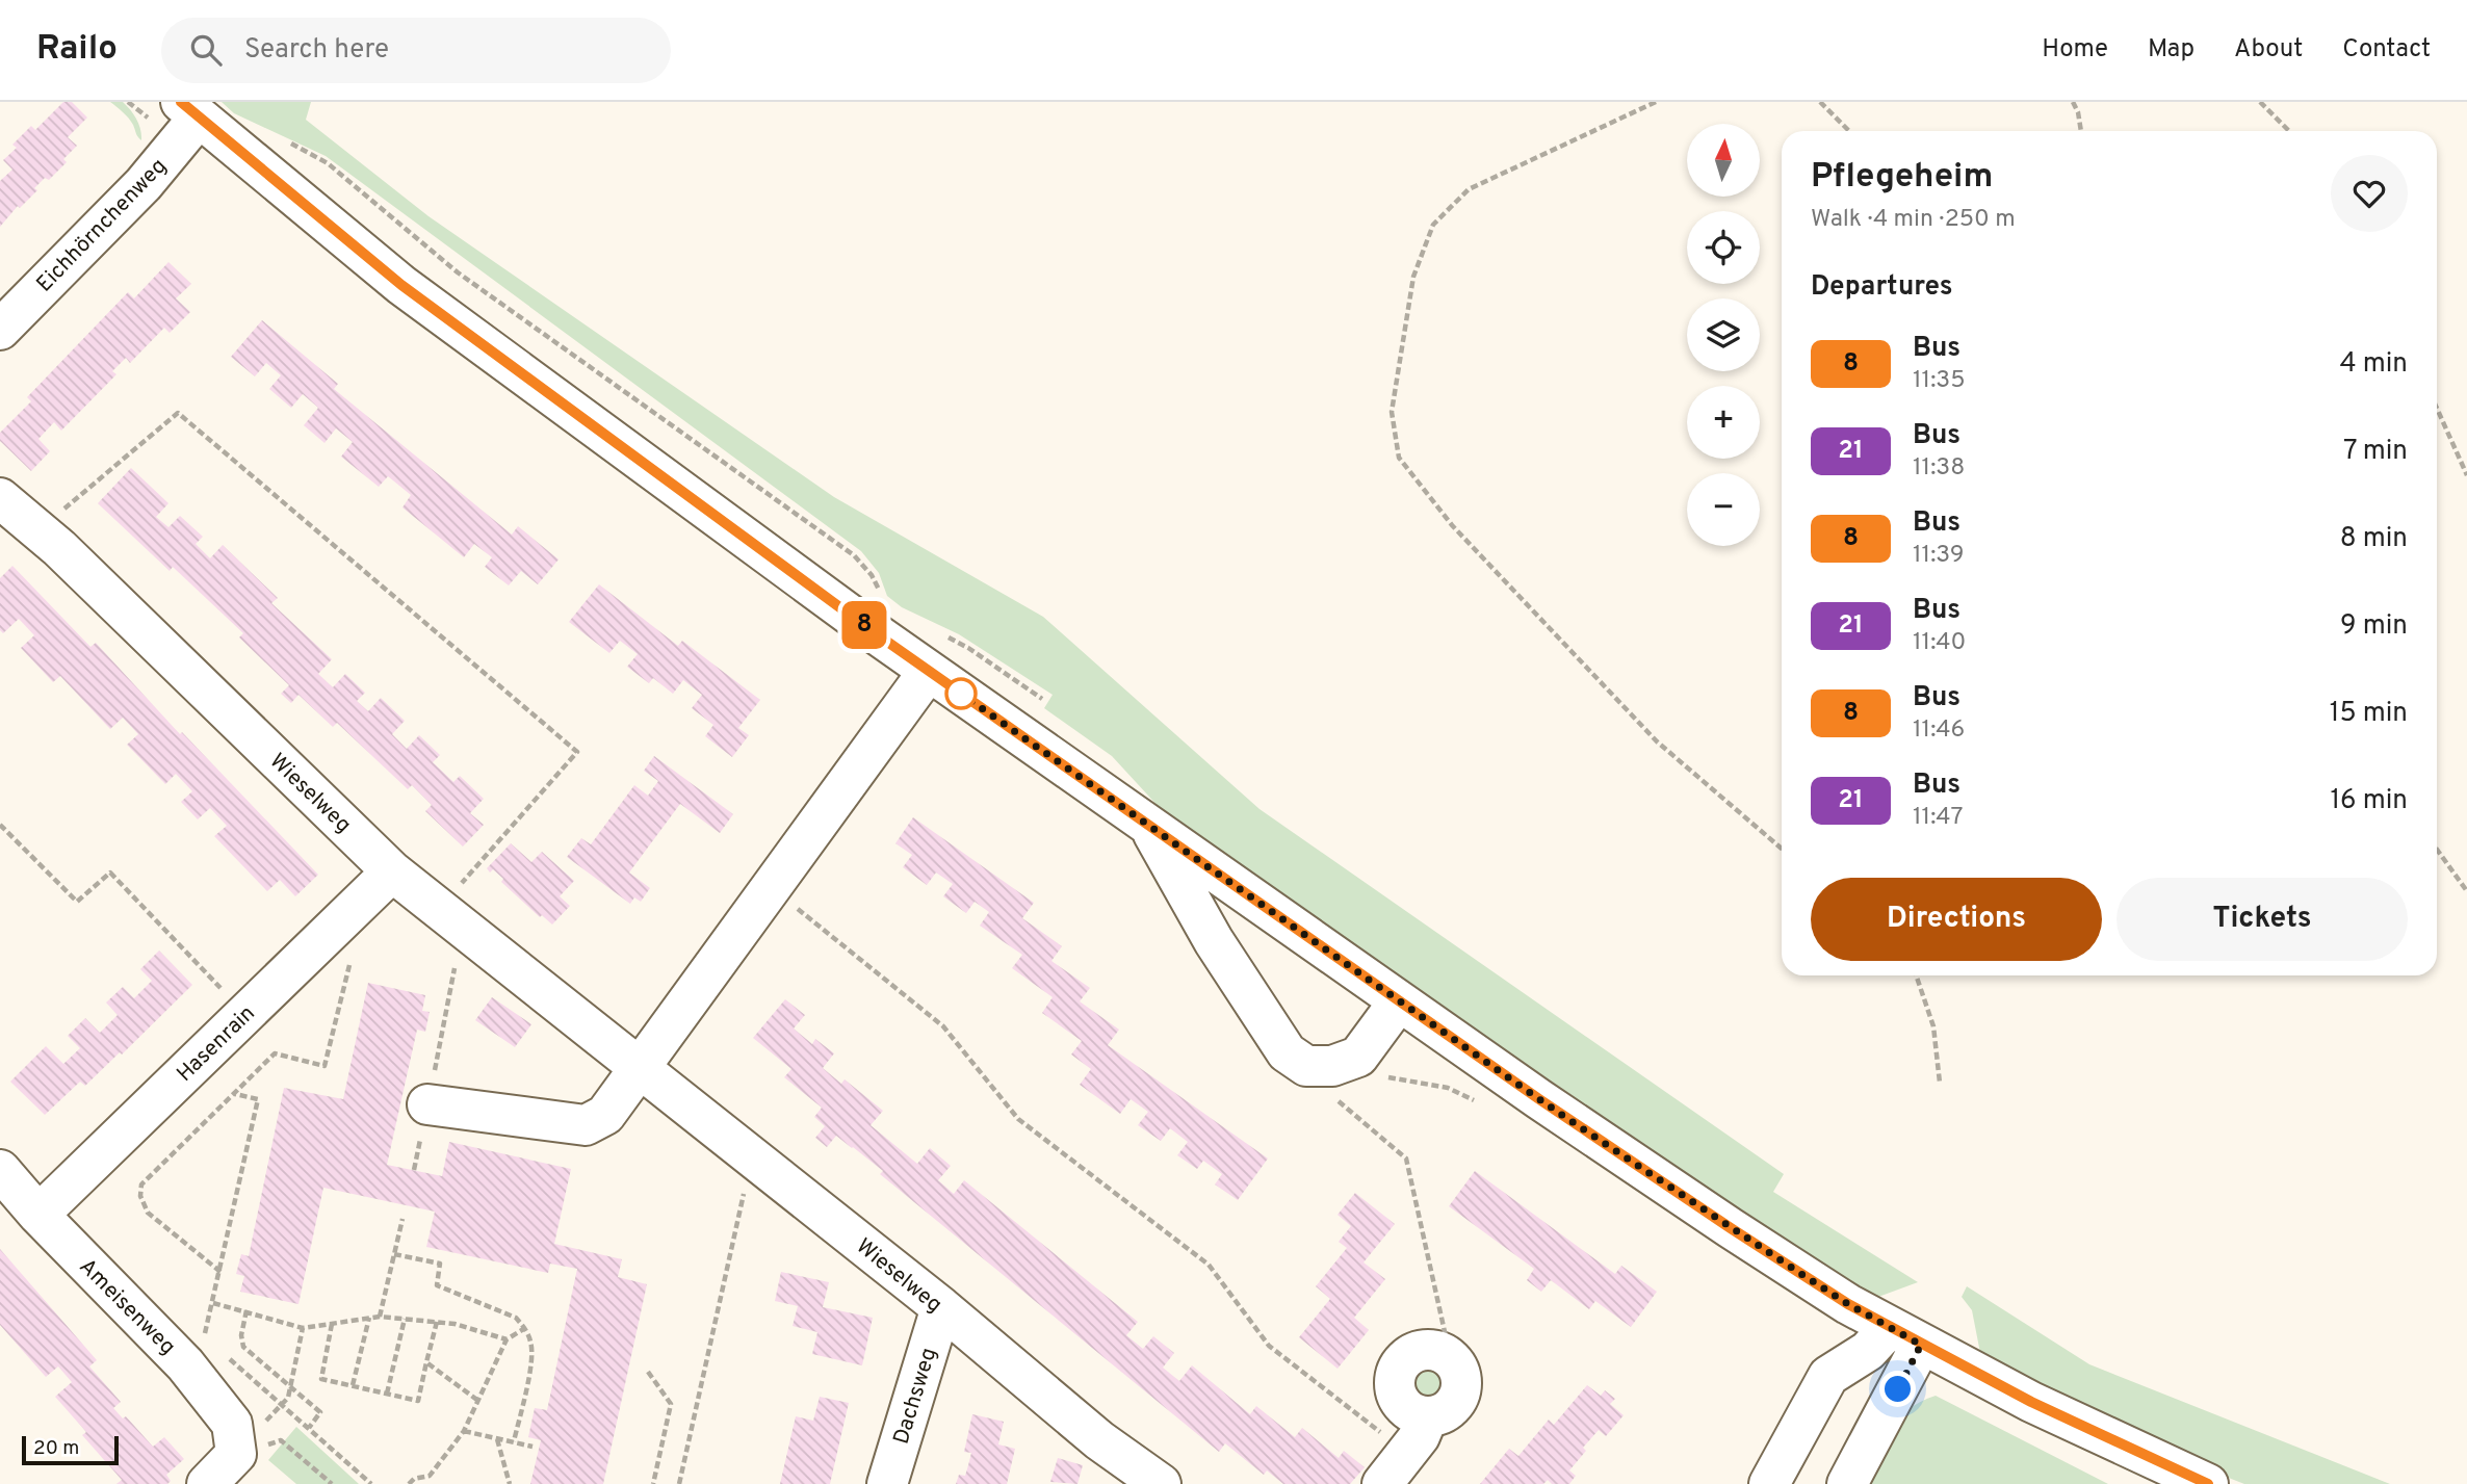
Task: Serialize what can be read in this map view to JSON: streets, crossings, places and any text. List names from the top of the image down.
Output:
{
  "streets": {
    "street": [
      "Eichhörnchenweg",
      "Wieselweg",
      "Hasenrain",
      "Ameisenweg",
      "Dachsweg"
    ]
  },
  "crossings": [
    ["Wieselweg", "Hasenrain"],
    ["Wieselweg", "Dachsweg"],
    ["Hasenrain", "Ameisenweg"]
  ],
  "lines": ["bus line 8"],
  "scale_bar": "20 m",
  "north": "top",
  "page": {
    "header": "Railo",
    "search": "Search here",
    "nav": [
      "Home",
      "Map",
      "About",
      "Contact"
    ],
    "on_map": "8",
    "map_buttons": ["+", "−"],
    "heading": [
      ["Pflegeheim", "Walk · 4 min · 250 m"],
      "Departures"
    ],
    "list": [
      {
        "mark": "8",
        "name": "Bus",
        "note": "11:35",
        "value": "4 min"
      },
      {
        "mark": "21",
        "name": "Bus",
        "note": "11:38",
        "value": "7 min"
      },
      {
        "mark": "8",
        "name": "Bus",
        "note": "11:39",
        "value": "8 min"
      },
      {
        "mark": "21",
        "name": "Bus",
        "note": "11:40",
        "value": "9 min"
      },
      {
        "mark": "8",
        "name": "Bus",
        "note": "11:46",
        "value": "15 min"
      },
      {
        "mark": "21",
        "name": "Bus",
        "note": "11:47",
        "value": "16 min"
      }
    ],
    "buttons": ["Directions", "Tickets"],
    "scale": "20 m"
  }
}
